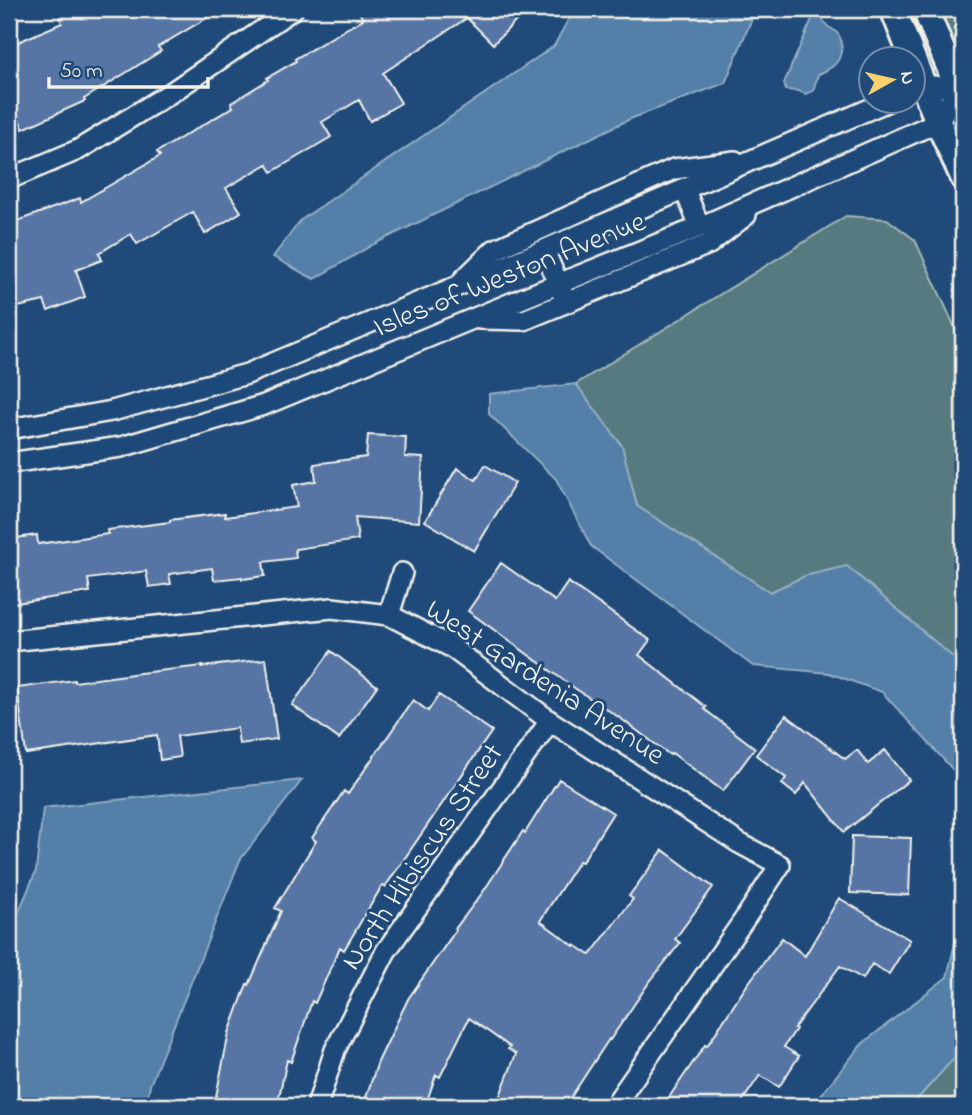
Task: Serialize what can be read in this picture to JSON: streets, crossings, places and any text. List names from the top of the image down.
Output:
{
  "streets": {
    "street": ["Isles of Weston Avenue", "West Gardenia Avenue", "North Hibiscus Street"]
  },
  "crossings": [
    ["West Gardenia Avenue", "North Hibiscus Street"]
  ],
  "scale_bar": "50 m",
  "north": "right"
}
